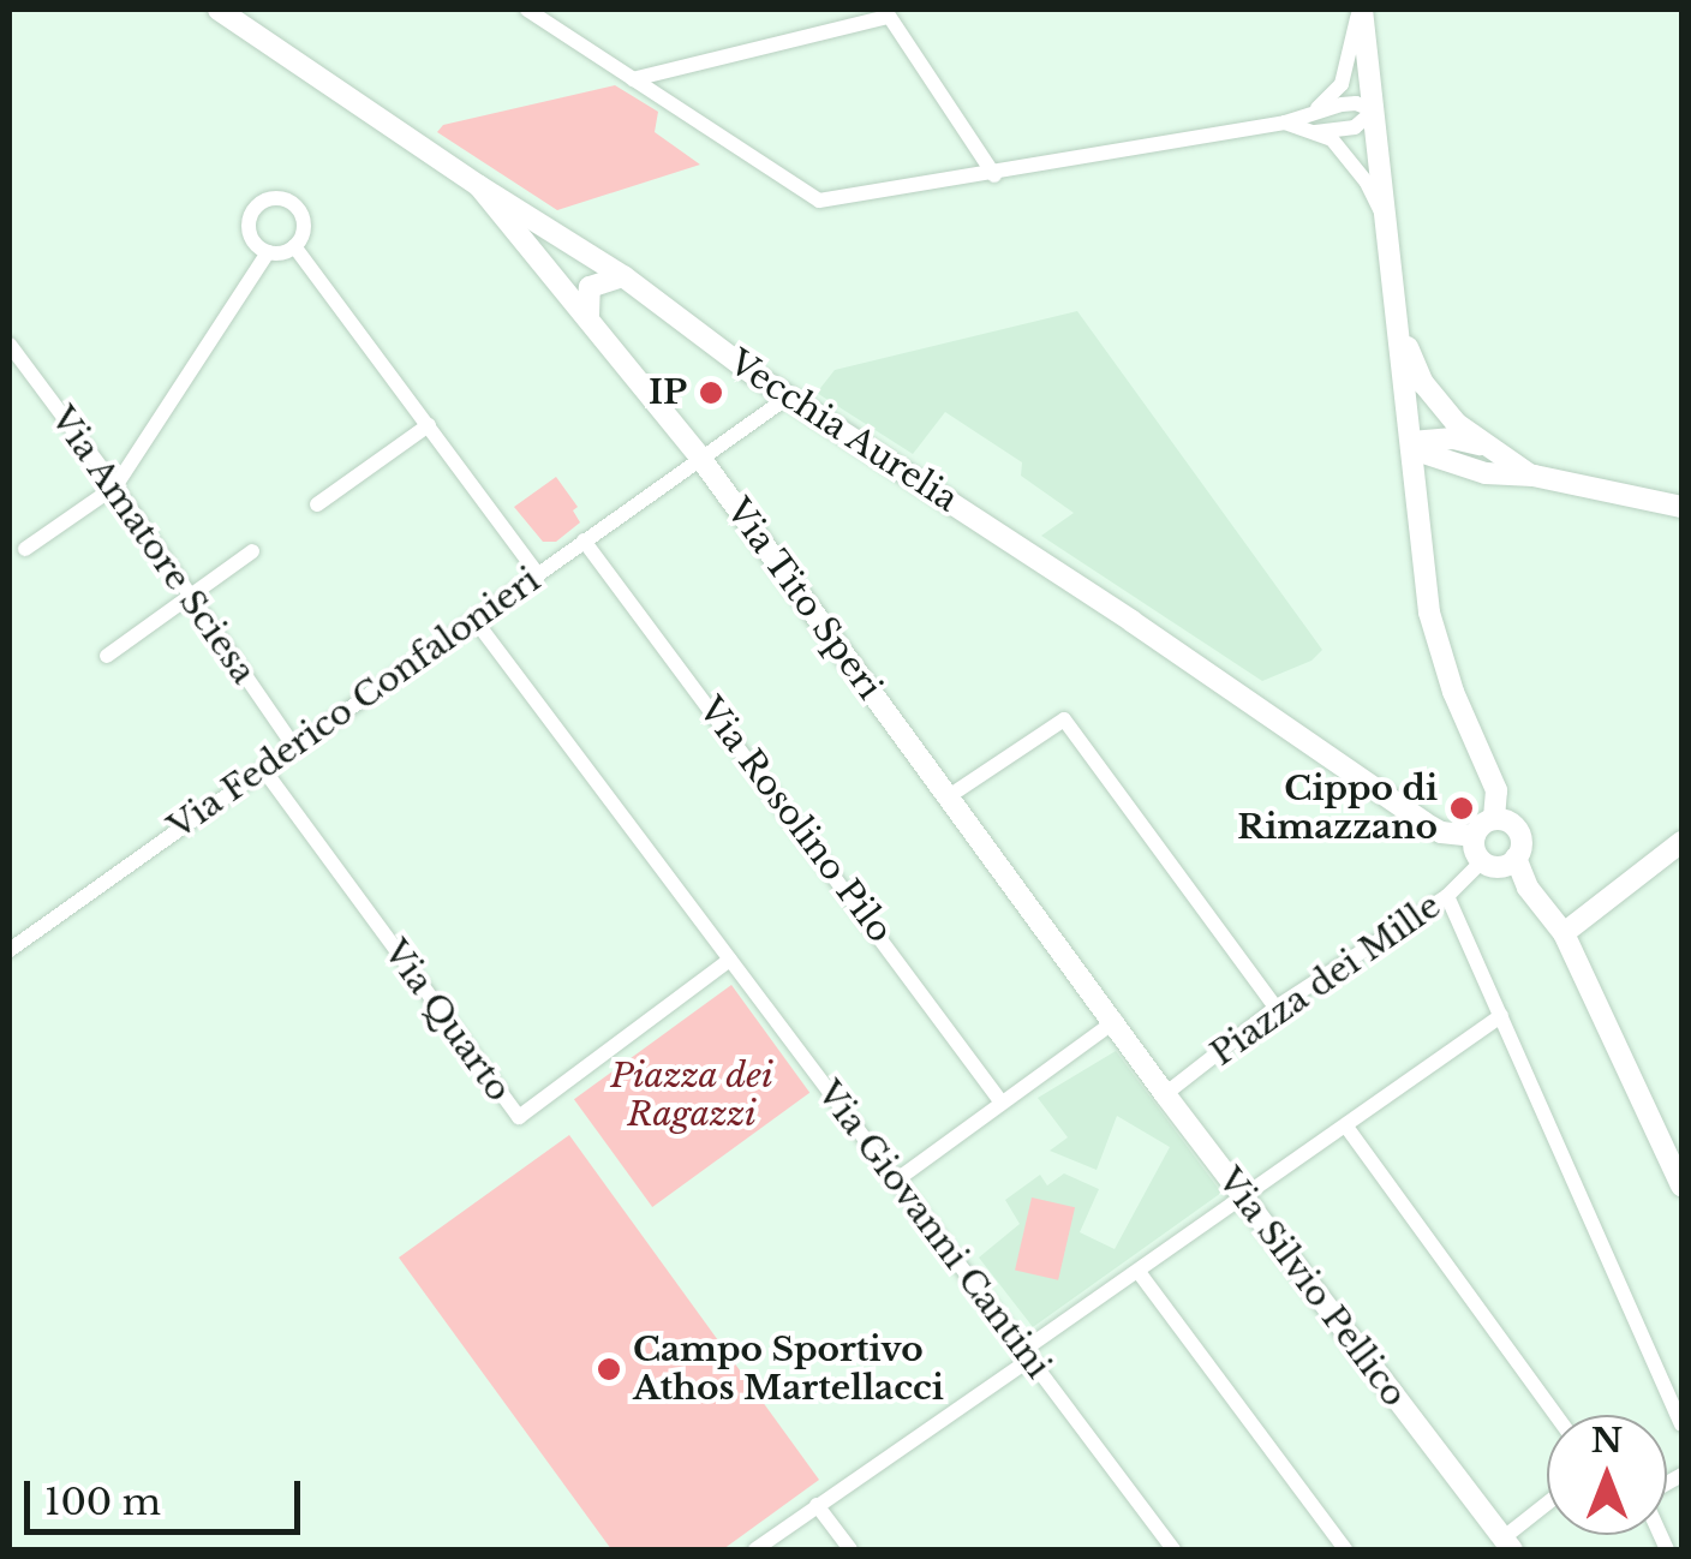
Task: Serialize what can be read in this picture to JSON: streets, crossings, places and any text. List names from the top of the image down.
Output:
{
  "streets": {
    "main road": ["Vecchia Aurelia", "Via Tito Speri", "Via Silvio Pellico"],
    "street": [
      "Via Amatore Sciesa",
      "Via Federico Confalonieri",
      "Via Rosolino Pilo",
      "Piazza dei Mille",
      "Via Quarto",
      "Via Giovanni Cantini"
    ]
  },
  "crossings": [
    ["Vecchia Aurelia", "Via Tito Speri"],
    ["Vecchia Aurelia", "Via Federico Confalonieri"],
    ["Vecchia Aurelia", "Piazza dei Mille"],
    ["Via Amatore Sciesa", "Via Federico Confalonieri"],
    ["Via Tito Speri", "Via Federico Confalonieri"],
    ["Via Tito Speri", "Via Silvio Pellico"],
    ["Via Federico Confalonieri", "Via Rosolino Pilo"],
    ["Via Federico Confalonieri", "Via Quarto"],
    ["Via Federico Confalonieri", "Via Giovanni Cantini"],
    ["Piazza dei Mille", "Via Silvio Pellico"],
    ["Via Quarto", "Via Giovanni Cantini"]
  ],
  "parks": ["Piazza dei Ragazzi"],
  "places": ["IP", "Cippo di Rimazzano", "Campo Sportivo Athos Martellacci"],
  "scale_bar": "100 m",
  "north": "top"
}
